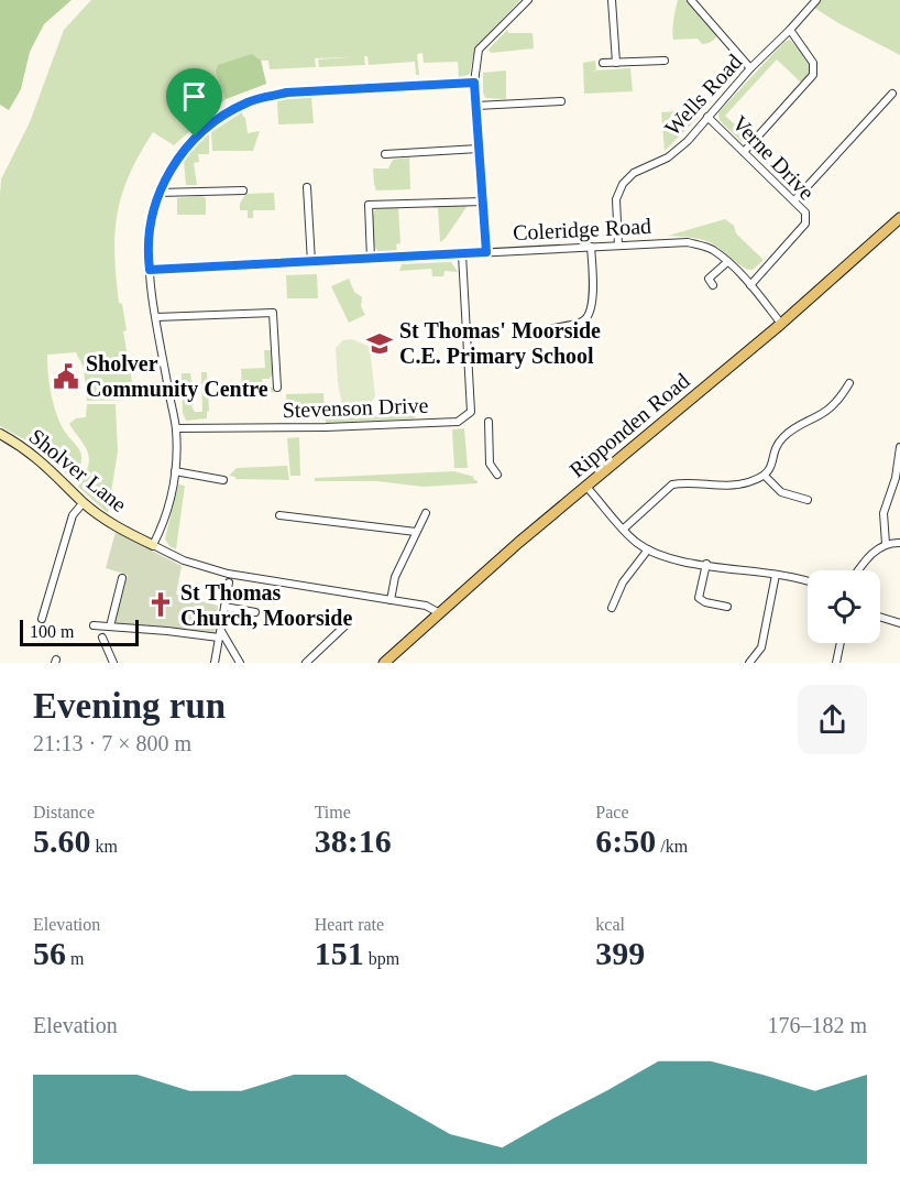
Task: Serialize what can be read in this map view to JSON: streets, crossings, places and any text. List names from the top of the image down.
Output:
{
  "streets": {
    "main road": ["Ripponden Road"],
    "street": [
      "Wells Road",
      "Verne Drive",
      "Coleridge Road",
      "Stevenson Drive",
      "Sholver Lane"
    ]
  },
  "crossings": [
    ["Wells Road", "Verne Drive"],
    ["Wells Road", "Coleridge Road"],
    ["Verne Drive", "Coleridge Road"],
    ["Coleridge Road", "Stevenson Drive"],
    ["Coleridge Road", "Ripponden Road"],
    ["Ripponden Road", "Sholver Lane"]
  ],
  "places": {
    "school or university": ["St Thomas' Moorside C.E. Primary School"],
    "public building": ["Sholver Community Centre"],
    "church": ["St Thomas Church, Moorside"]
  },
  "scale_bar": "100 m",
  "page": {
    "scale": "100 m",
    "heading": ["Evening run", "21:13 · 7 × 800 m"],
    "stats": [
      ["Distance", "5.60 km"],
      ["Time", "38:16"],
      ["Pace", "6:50 /km"],
      ["Elevation", "56 m"],
      ["Heart rate", "151 bpm"],
      ["kcal", "399"]
    ],
    "chart": ["Elevation", "176–182 m"]
  }
}
